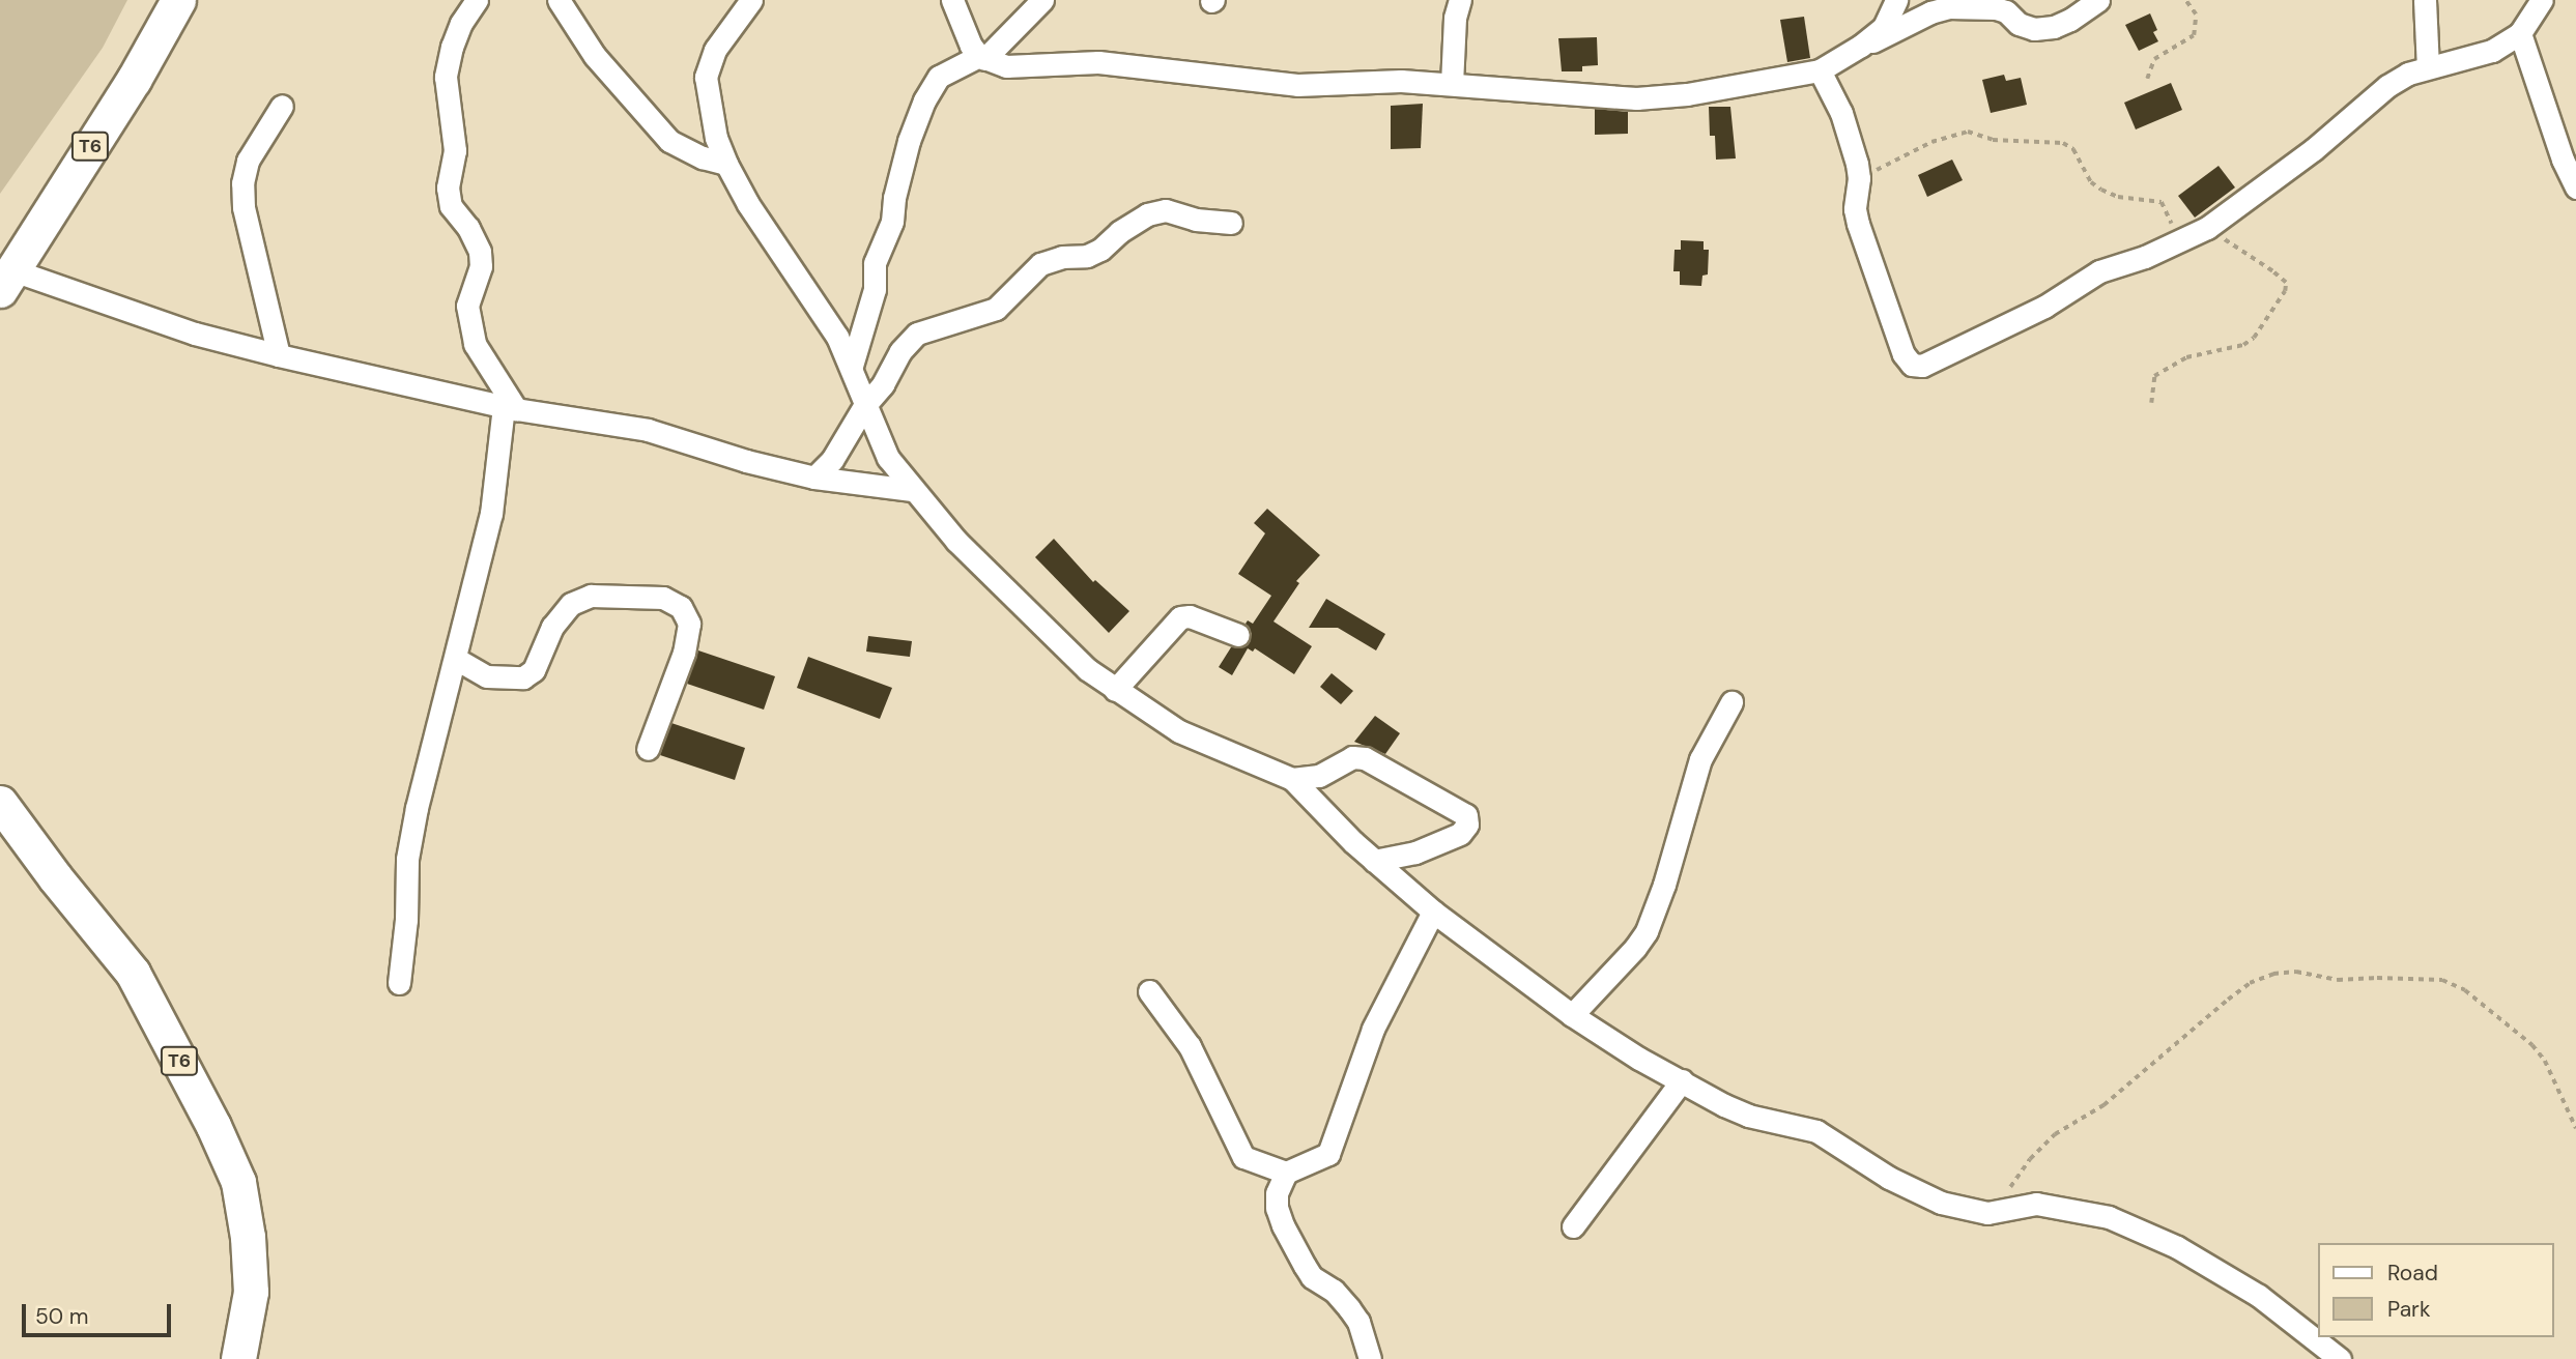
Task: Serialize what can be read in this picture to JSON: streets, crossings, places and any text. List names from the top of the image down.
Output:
{
  "streets": {
    "highway": ["T6"]
  },
  "legend": ["Road", "Park"],
  "scale_bar": "50 m"
}
